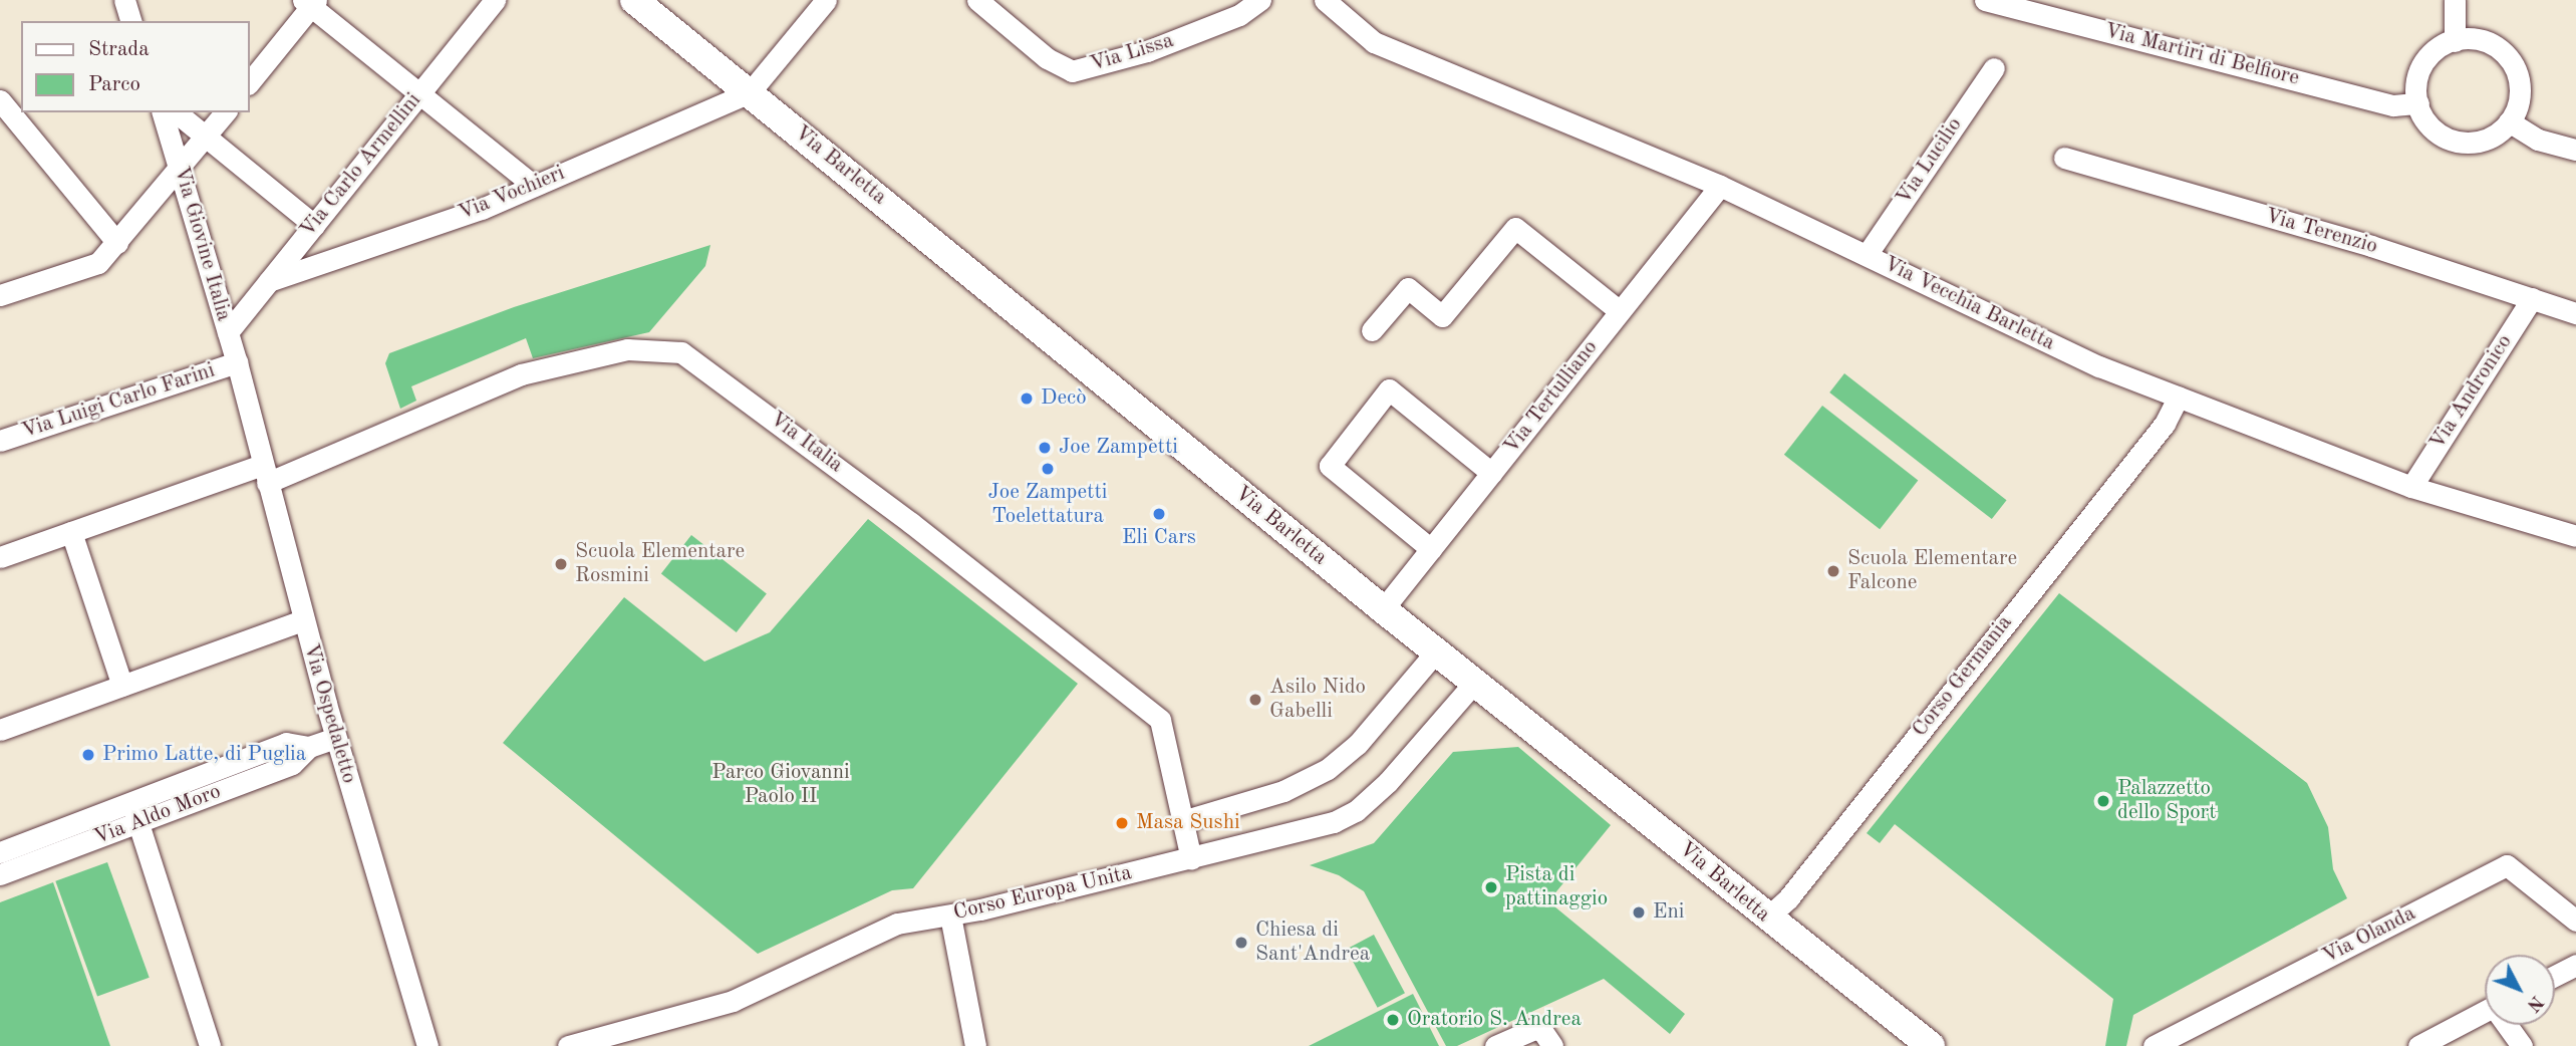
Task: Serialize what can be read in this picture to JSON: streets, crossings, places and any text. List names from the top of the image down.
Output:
{
  "streets": {
    "main road": ["Via Barletta"],
    "street": [
      "Via Lissa",
      "Via Martiri di Belfiore",
      "Via Lucilio",
      "Via Carlo Armellini",
      "Via Vochieri",
      "Via Terenzio",
      "Via Giovine Italia",
      "Via Vecchia Barletta",
      "Via Andronico",
      "Via Tertulliano",
      "Via Luigi Carlo Farini",
      "Via Italia",
      "Corso Germania",
      "Via Ospedaletto",
      "Via Aldo Moro",
      "Corso Europa Unita",
      "Via Olanda"
    ]
  },
  "crossings": [
    ["Via Lucilio", "Via Vecchia Barletta"],
    ["Via Carlo Armellini", "Via Vochieri"],
    ["Via Carlo Armellini", "Via Giovine Italia"],
    ["Via Barletta", "Via Vochieri"],
    ["Via Barletta", "Via Tertulliano"],
    ["Via Barletta", "Corso Germania"],
    ["Via Barletta", "Corso Europa Unita"],
    ["Via Terenzio", "Via Andronico"],
    ["Via Giovine Italia", "Via Luigi Carlo Farini"],
    ["Via Giovine Italia", "Via Ospedaletto"],
    ["Via Vecchia Barletta", "Via Andronico"],
    ["Via Vecchia Barletta", "Via Tertulliano"],
    ["Via Vecchia Barletta", "Corso Germania"],
    ["Via Luigi Carlo Farini", "Via Ospedaletto"],
    ["Via Italia", "Via Ospedaletto"],
    ["Via Italia", "Corso Europa Unita"],
    ["Via Ospedaletto", "Via Aldo Moro"]
  ],
  "parks": ["Parco Giovanni Paolo II"],
  "places": [
    "Decò",
    "Joe Zampetti",
    "Joe Zampetti Toelettatura",
    "Eli Cars",
    "Scuola Elementare Rosmini",
    "Scuola Elementare Falcone",
    "Asilo Nido Gabelli",
    "Primo Latte, di Puglia",
    "Palazzetto dello Sport",
    "Masa Sushi",
    "Pista di pattinaggio",
    "Eni",
    "Chiesa di Sant'Andrea",
    "Oratorio S. Andrea"
  ],
  "legend": ["Strada", "Parco"],
  "north": "bottom right"
}
